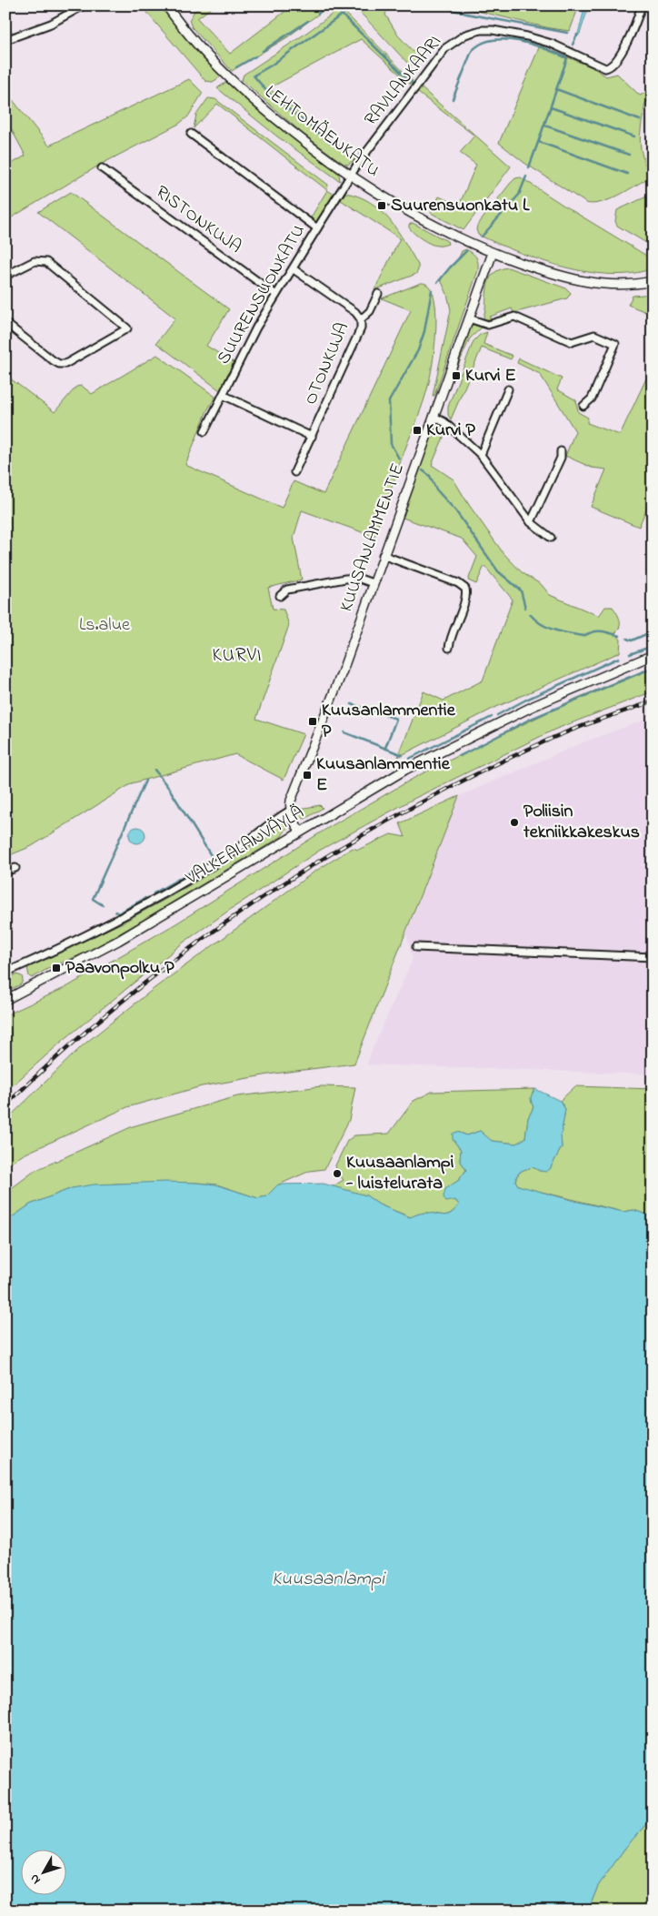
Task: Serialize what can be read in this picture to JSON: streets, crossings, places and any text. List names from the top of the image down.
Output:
{
  "streets": {
    "street": [
      "RAVILANKAARI",
      "LEHTOMÄENKATU",
      "RISTONKUJA",
      "SUURENSUONKATU",
      "OTONKUJA",
      "KUUSANLAMMENTIE",
      "VALKEALANVÄYLÄ"
    ]
  },
  "crossings": [
    ["RAVILANKAARI", "LEHTOMÄENKATU"],
    ["RAVILANKAARI", "SUURENSUONKATU"],
    ["LEHTOMÄENKATU", "SUURENSUONKATU"],
    ["LEHTOMÄENKATU", "KUUSANLAMMENTIE"],
    ["RISTONKUJA", "SUURENSUONKATU"],
    ["SUURENSUONKATU", "OTONKUJA"]
  ],
  "districts": ["KURVI"],
  "water": ["Kuusaanlampi"],
  "parks": ["Ls.alue"],
  "places": {
    "transit": [
      "Suurensuonkatu L",
      "Kurvi E",
      "Kurvi P",
      "Kuusanlammentie P",
      "Kuusanlammentie E",
      "Paavonpolku P"
    ],
    "other": ["Poliisin tekniikkakeskus", "Kuusaanlampi - luistelurata"]
  },
  "north": "bottom left"
}
